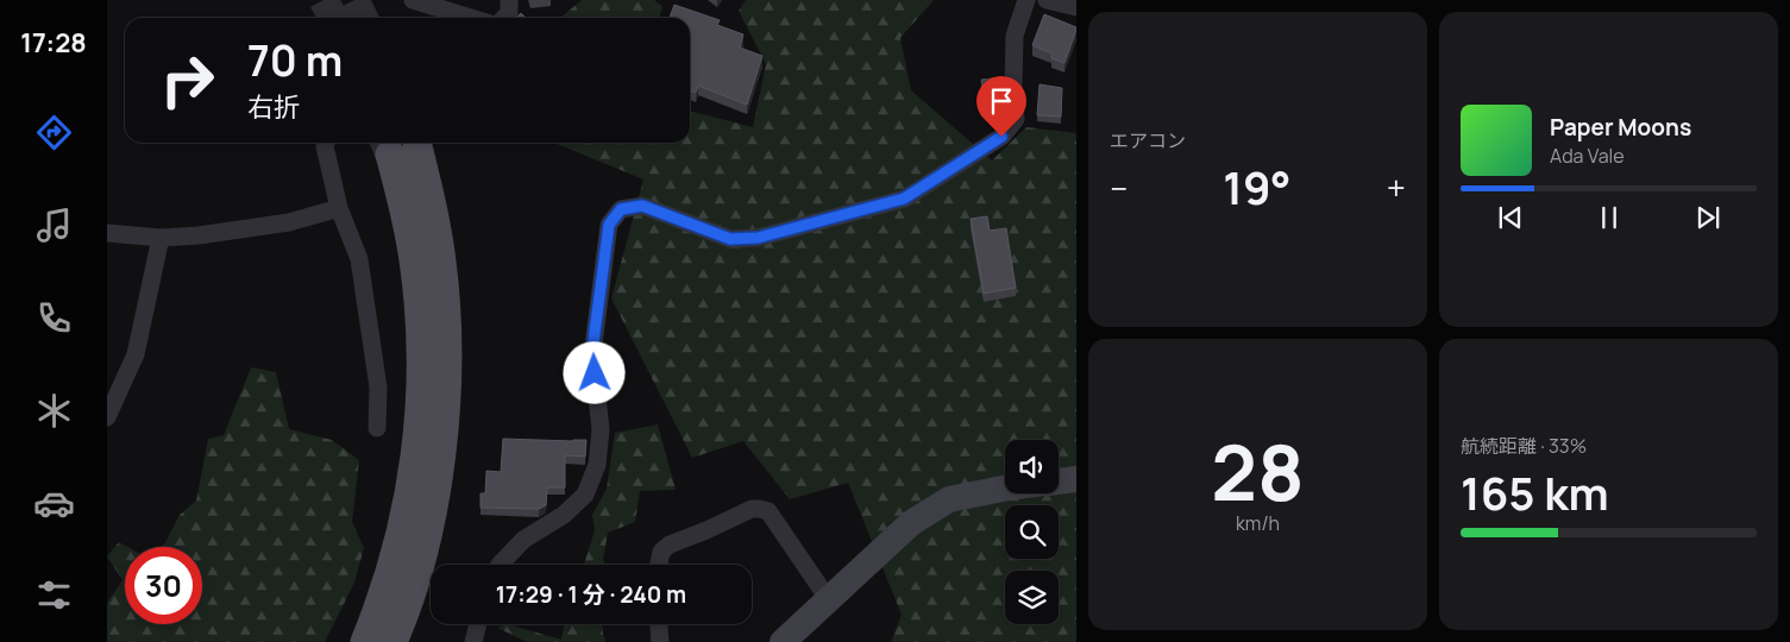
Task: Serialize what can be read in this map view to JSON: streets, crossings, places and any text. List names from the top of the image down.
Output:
{
  "page": {
    "tabs": "17:28",
    "tile": [
      "エアコン",
      ["28", "km/h"],
      ["航続距離 · 33%", "165 km"]
    ],
    "turn": ["70 m", "右折"],
    "song": ["Paper Moons", "Ada Vale"],
    "heat": ["−", "19°", "+"],
    "limit": "30",
    "trip": "17:29 · 1 分 · 240 m"
  }
}
